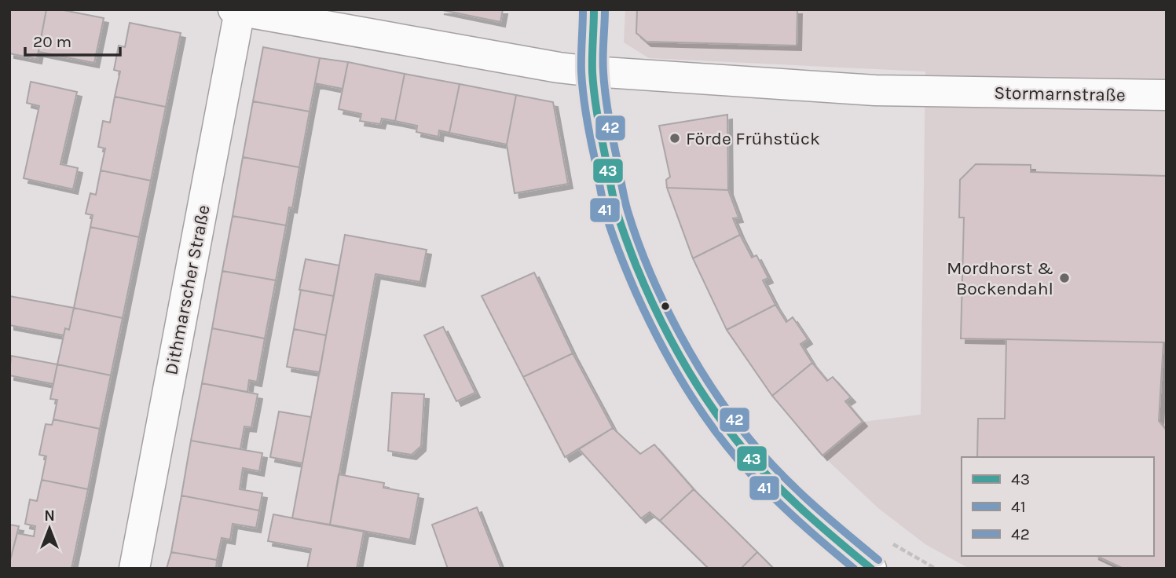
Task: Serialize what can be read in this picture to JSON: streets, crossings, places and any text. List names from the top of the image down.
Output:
{
  "streets": {
    "street": ["Stormarnstraße", "Dithmarscher Straße"]
  },
  "crossings": [
    ["Stormarnstraße", "Dithmarscher Straße"]
  ],
  "places": ["Förde Frühstück", "Mordhorst & Bockendahl"],
  "lines": ["transit line 43", "transit line 41", "transit line 42"],
  "legend": ["43", "41", "42"],
  "scale_bar": "20 m",
  "north": "top"
}
